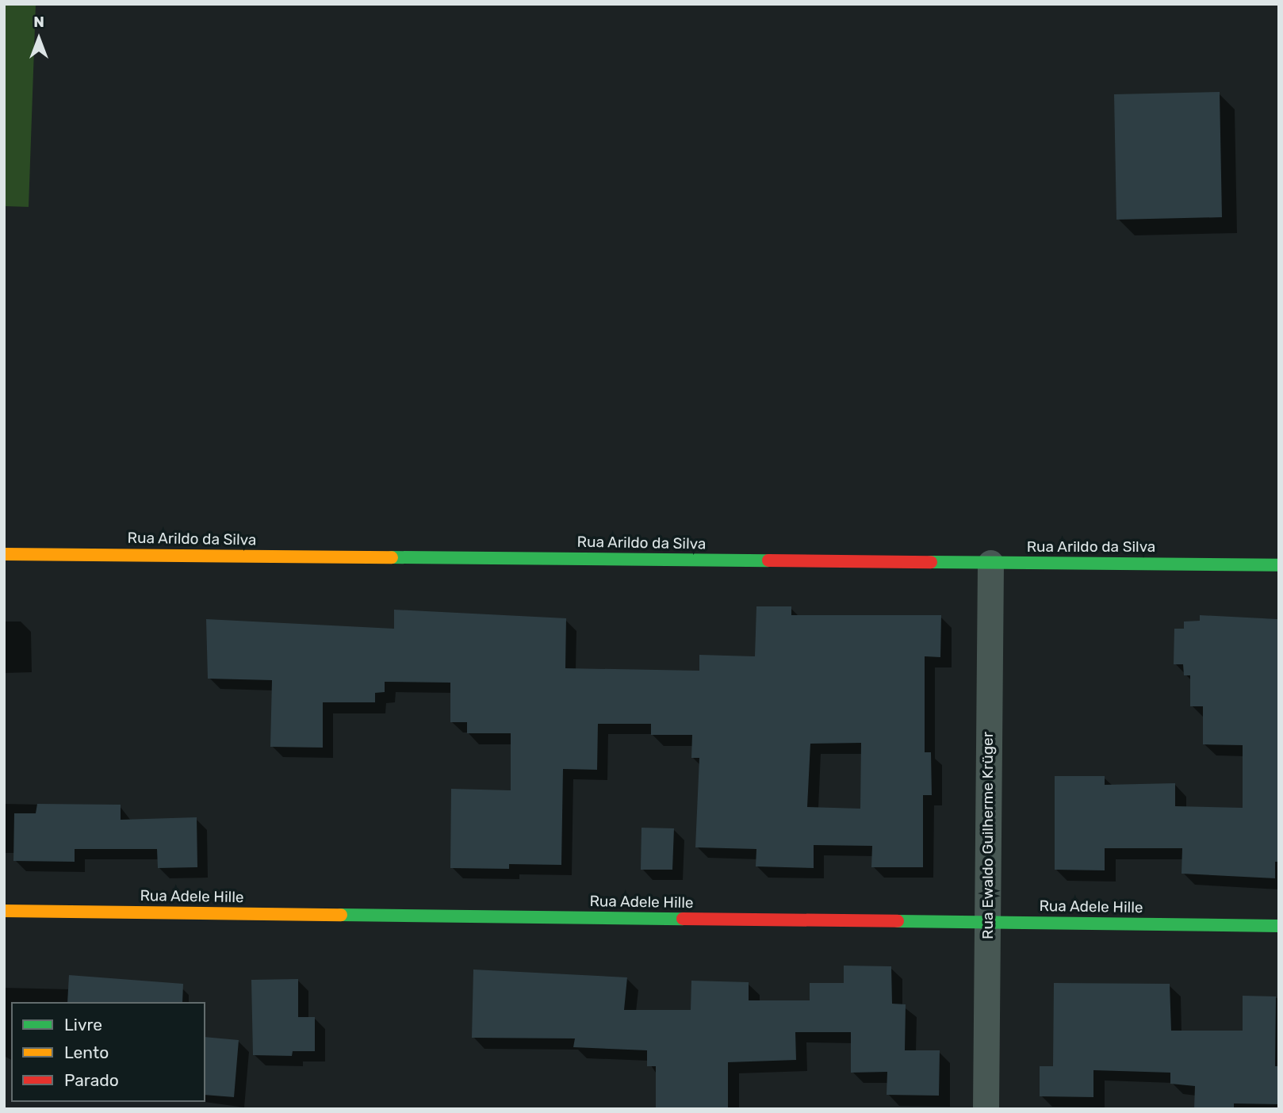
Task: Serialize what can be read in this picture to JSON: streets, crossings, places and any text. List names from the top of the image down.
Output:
{
  "streets": {
    "street": ["Rua Arildo da Silva", "Rua Ewaldo Guilherme Krüger", "Rua Adele Hille"]
  },
  "crossings": [
    ["Rua Arildo da Silva", "Rua Ewaldo Guilherme Krüger"],
    ["Rua Ewaldo Guilherme Krüger", "Rua Adele Hille"]
  ],
  "legend": ["Livre", "Lento", "Parado"],
  "north": "top"
}
